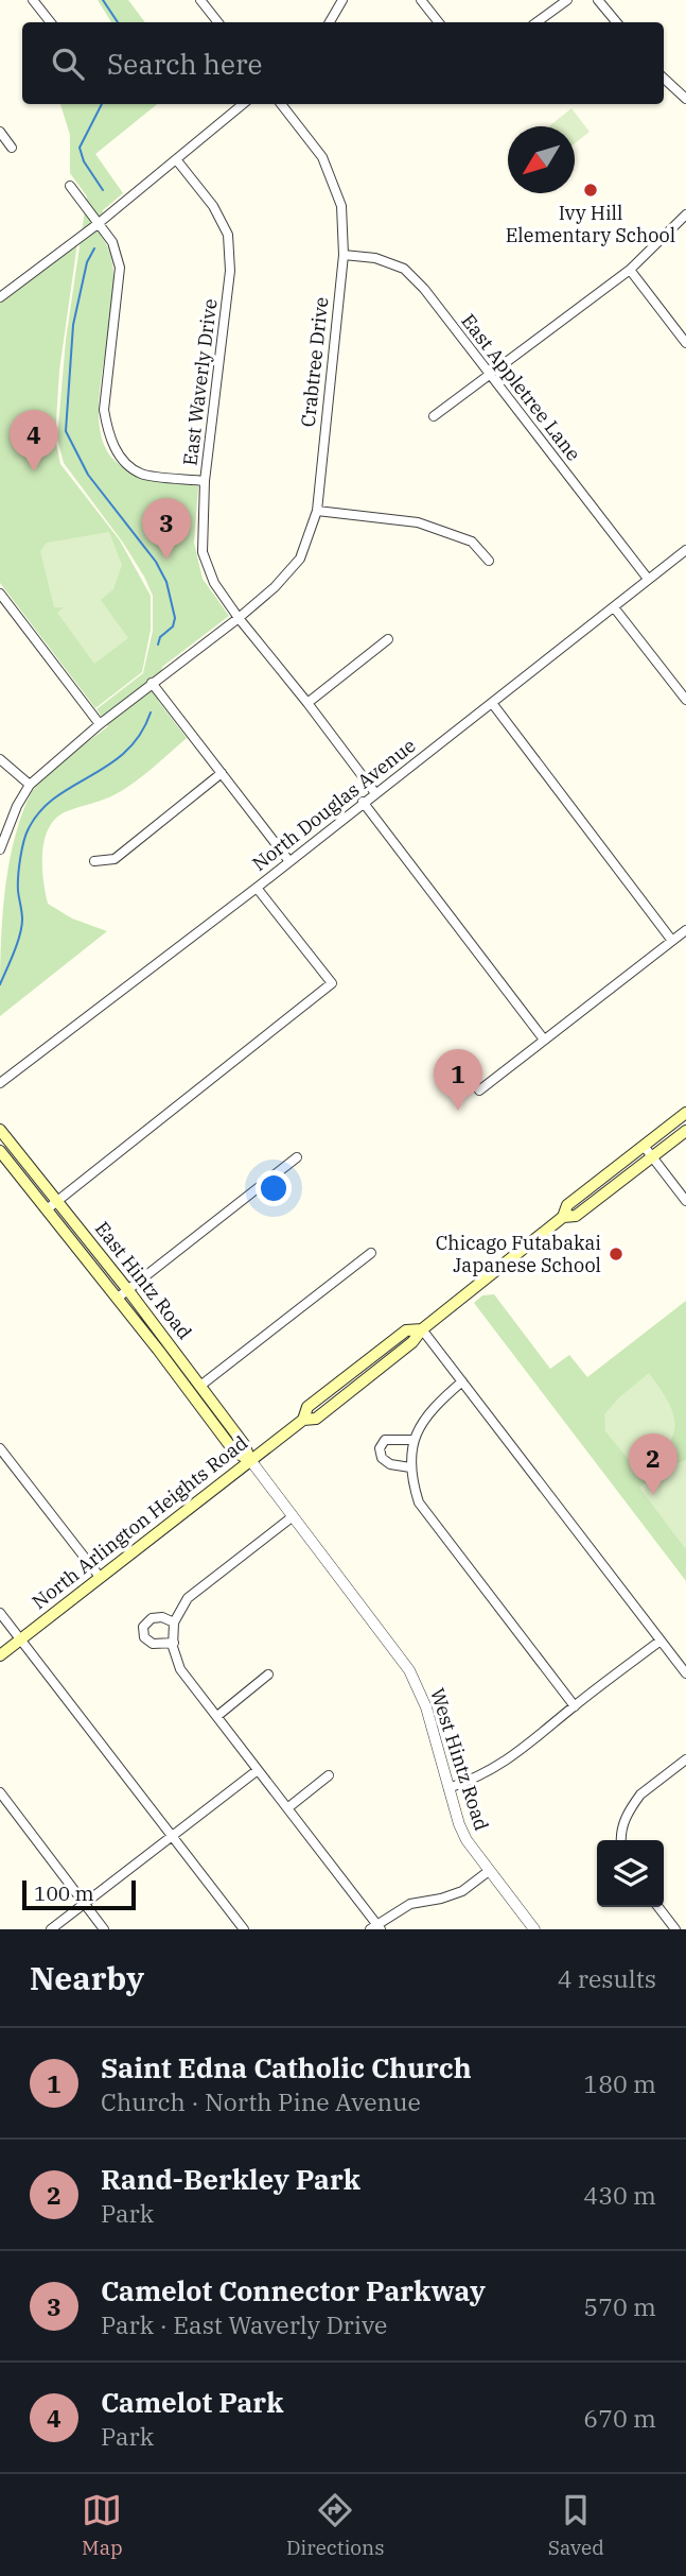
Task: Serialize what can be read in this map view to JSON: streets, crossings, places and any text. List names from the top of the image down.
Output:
{
  "streets": {
    "main road": ["East Hintz Road", "North Arlington Heights Road"],
    "street": [
      "Crabtree Drive",
      "East Waverly Drive",
      "East Appletree Lane",
      "North Douglas Avenue",
      "West Hintz Road"
    ]
  },
  "crossings": [
    ["Crabtree Drive", "East Waverly Drive"],
    ["Crabtree Drive", "East Appletree Lane"],
    ["East Waverly Drive", "North Douglas Avenue"],
    ["East Appletree Lane", "North Douglas Avenue"],
    ["East Hintz Road", "North Arlington Heights Road"],
    ["East Hintz Road", "West Hintz Road"]
  ],
  "places": ["Ivy Hill Elementary School", "Chicago Futabakai Japanese School"],
  "scale_bar": "100 m",
  "north": "bottom left",
  "page": {
    "search": "Search here",
    "pins": [
      "4",
      "3",
      "1",
      "2"
    ],
    "scale": "100 m",
    "heading": ["Nearby", "4 results"],
    "list": [
      {
        "mark": "1",
        "name": "Saint Edna Catholic Church",
        "note": "Church · North Pine Avenue",
        "value": "180 m"
      },
      {
        "mark": "2",
        "name": "Rand-Berkley Park",
        "note": "Park",
        "value": "430 m"
      },
      {
        "mark": "3",
        "name": "Camelot Connector Parkway",
        "note": "Park · East Waverly Drive",
        "value": "570 m"
      },
      {
        "mark": "4",
        "name": "Camelot Park",
        "note": "Park",
        "value": "670 m"
      }
    ],
    "nav": ["Map", "Directions", "Saved"]
  }
}
